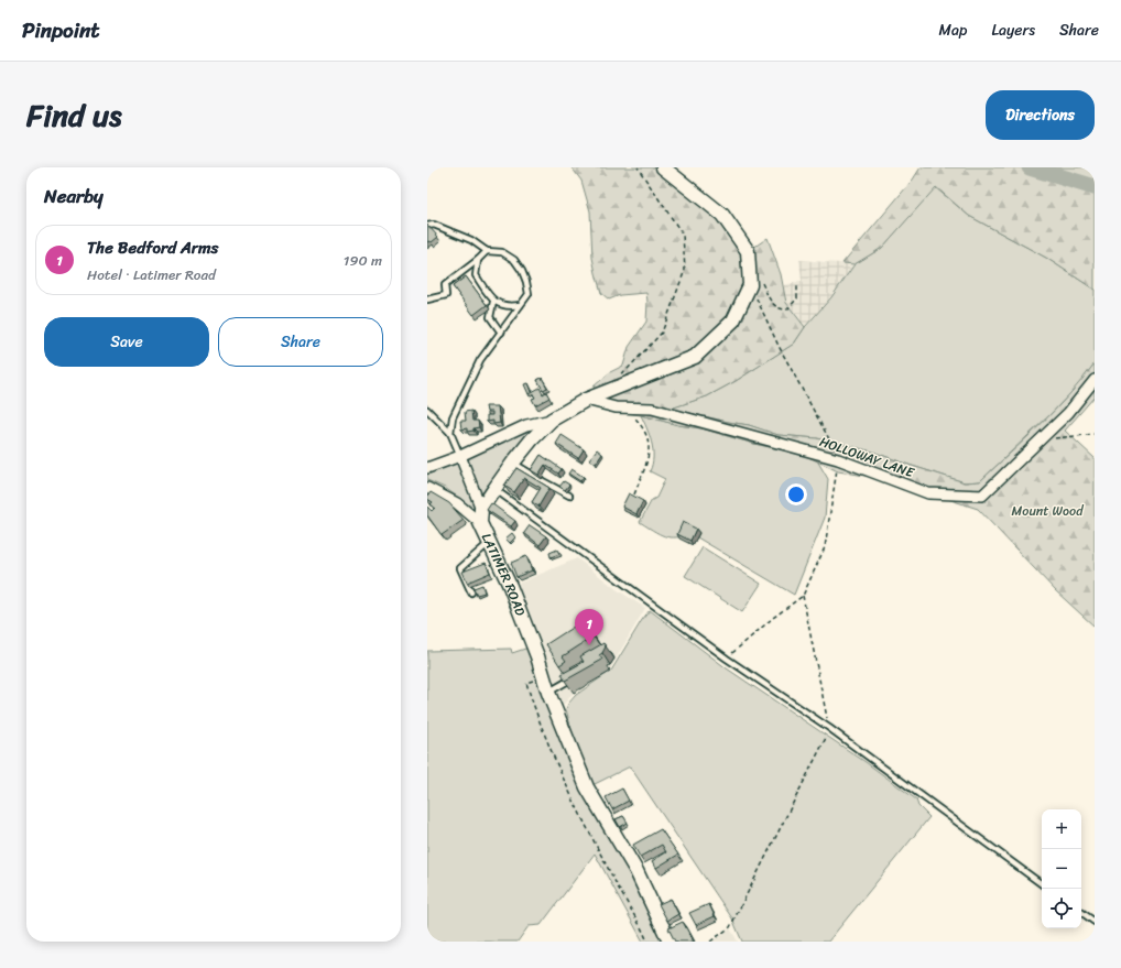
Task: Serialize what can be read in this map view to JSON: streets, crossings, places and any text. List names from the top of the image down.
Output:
{
  "streets": {
    "street": ["HOLLOWAY LANE", "LATIMER ROAD"]
  },
  "crossings": [
    ["HOLLOWAY LANE", "LATIMER ROAD"]
  ],
  "parks": ["Mount Wood"],
  "page": {
    "header": "Pinpoint",
    "nav": ["Map", "Layers", "Share"],
    "title": "Find us",
    "buttons": [
      "Directions",
      ["Save", "Share"]
    ],
    "heading": "Nearby",
    "list": [
      {
        "mark": "1",
        "name": "The Bedford Arms",
        "note": "Hotel · Latimer Road",
        "value": "190 m"
      }
    ],
    "pins": "1",
    "map_buttons": ["+", "−"]
  }
}
